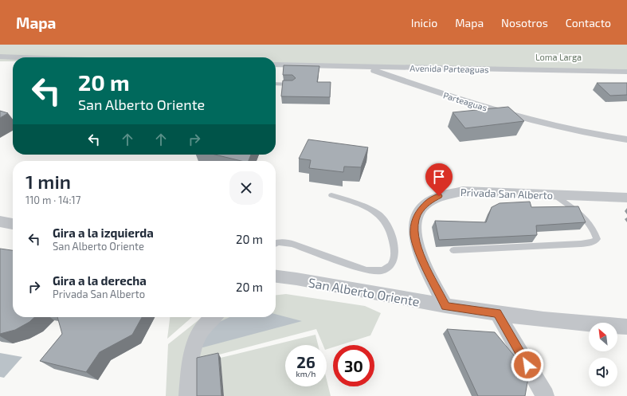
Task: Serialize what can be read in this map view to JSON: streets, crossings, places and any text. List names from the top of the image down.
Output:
{
  "streets": {
    "street": [
      "Avenida Parteaguas",
      "Parteaguas",
      "Privada San Alberto",
      "San Alberto Oriente"
    ]
  },
  "crossings": [
    ["Avenida Parteaguas", "Parteaguas"],
    ["Privada San Alberto", "San Alberto Oriente"]
  ],
  "parks": ["Loma Larga"],
  "north": "top left",
  "page": {
    "header": "Mapa",
    "nav": [
      "Inicio",
      "Mapa",
      "Nosotros",
      "Contacto"
    ],
    "turn": ["20 m", "San Alberto Oriente"],
    "heading": ["1 min", "110 m · 14:17"],
    "list": [
      {
        "name": "Gira a la izquierda",
        "note": "San Alberto Oriente",
        "value": "20 m"
      },
      {
        "name": "Gira a la derecha",
        "note": "Privada San Alberto",
        "value": "20 m"
      }
    ],
    "speed": "26 km/h",
    "limit": "30"
  }
}
